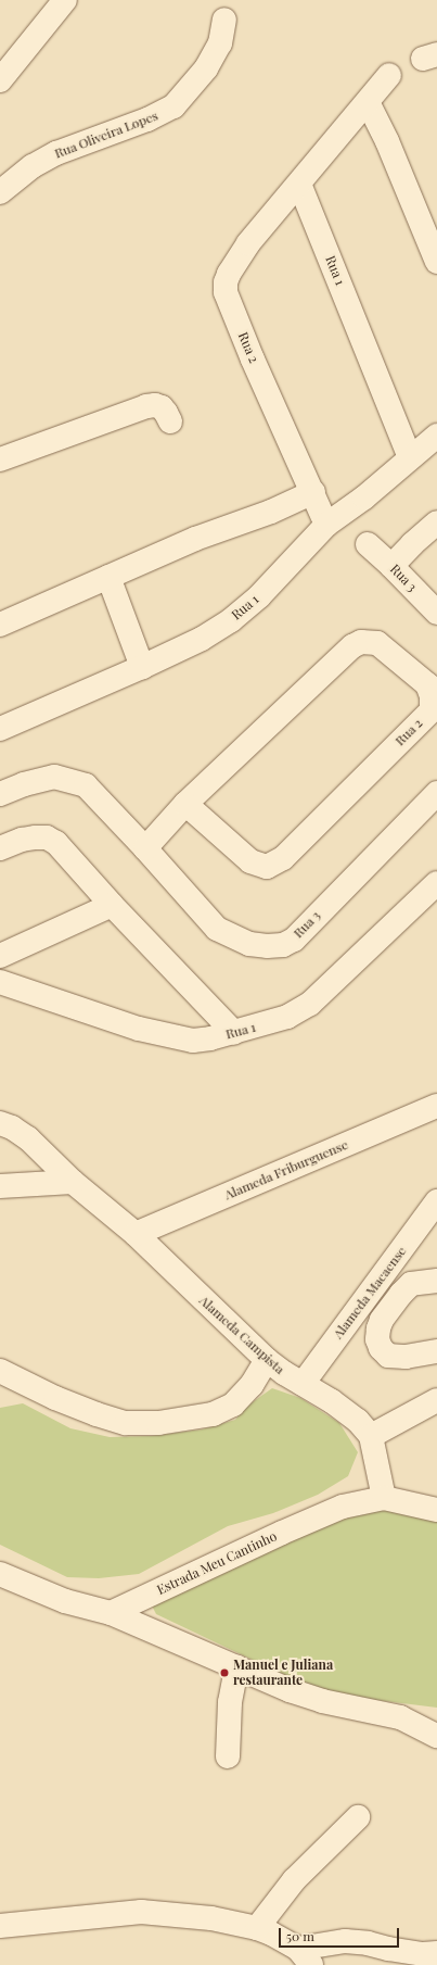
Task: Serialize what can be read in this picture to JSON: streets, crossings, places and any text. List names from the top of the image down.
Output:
{
  "streets": {
    "street": [
      "Rua Oliveira Lopes",
      "Rua 1",
      "Rua 2",
      "Rua 3",
      "Alameda Friburguense",
      "Alameda Macaense",
      "Alameda Campista",
      "Estrada Meu Cantinho"
    ]
  },
  "crossings": [
    ["Rua 1", "Rua 2"],
    ["Rua 2", "Rua 3"],
    ["Alameda Friburguense", "Alameda Campista"],
    ["Alameda Macaense", "Alameda Campista"],
    ["Alameda Campista", "Estrada Meu Cantinho"]
  ],
  "places": ["Manuel e Juliana restaurante"],
  "scale_bar": "50 m"
}
